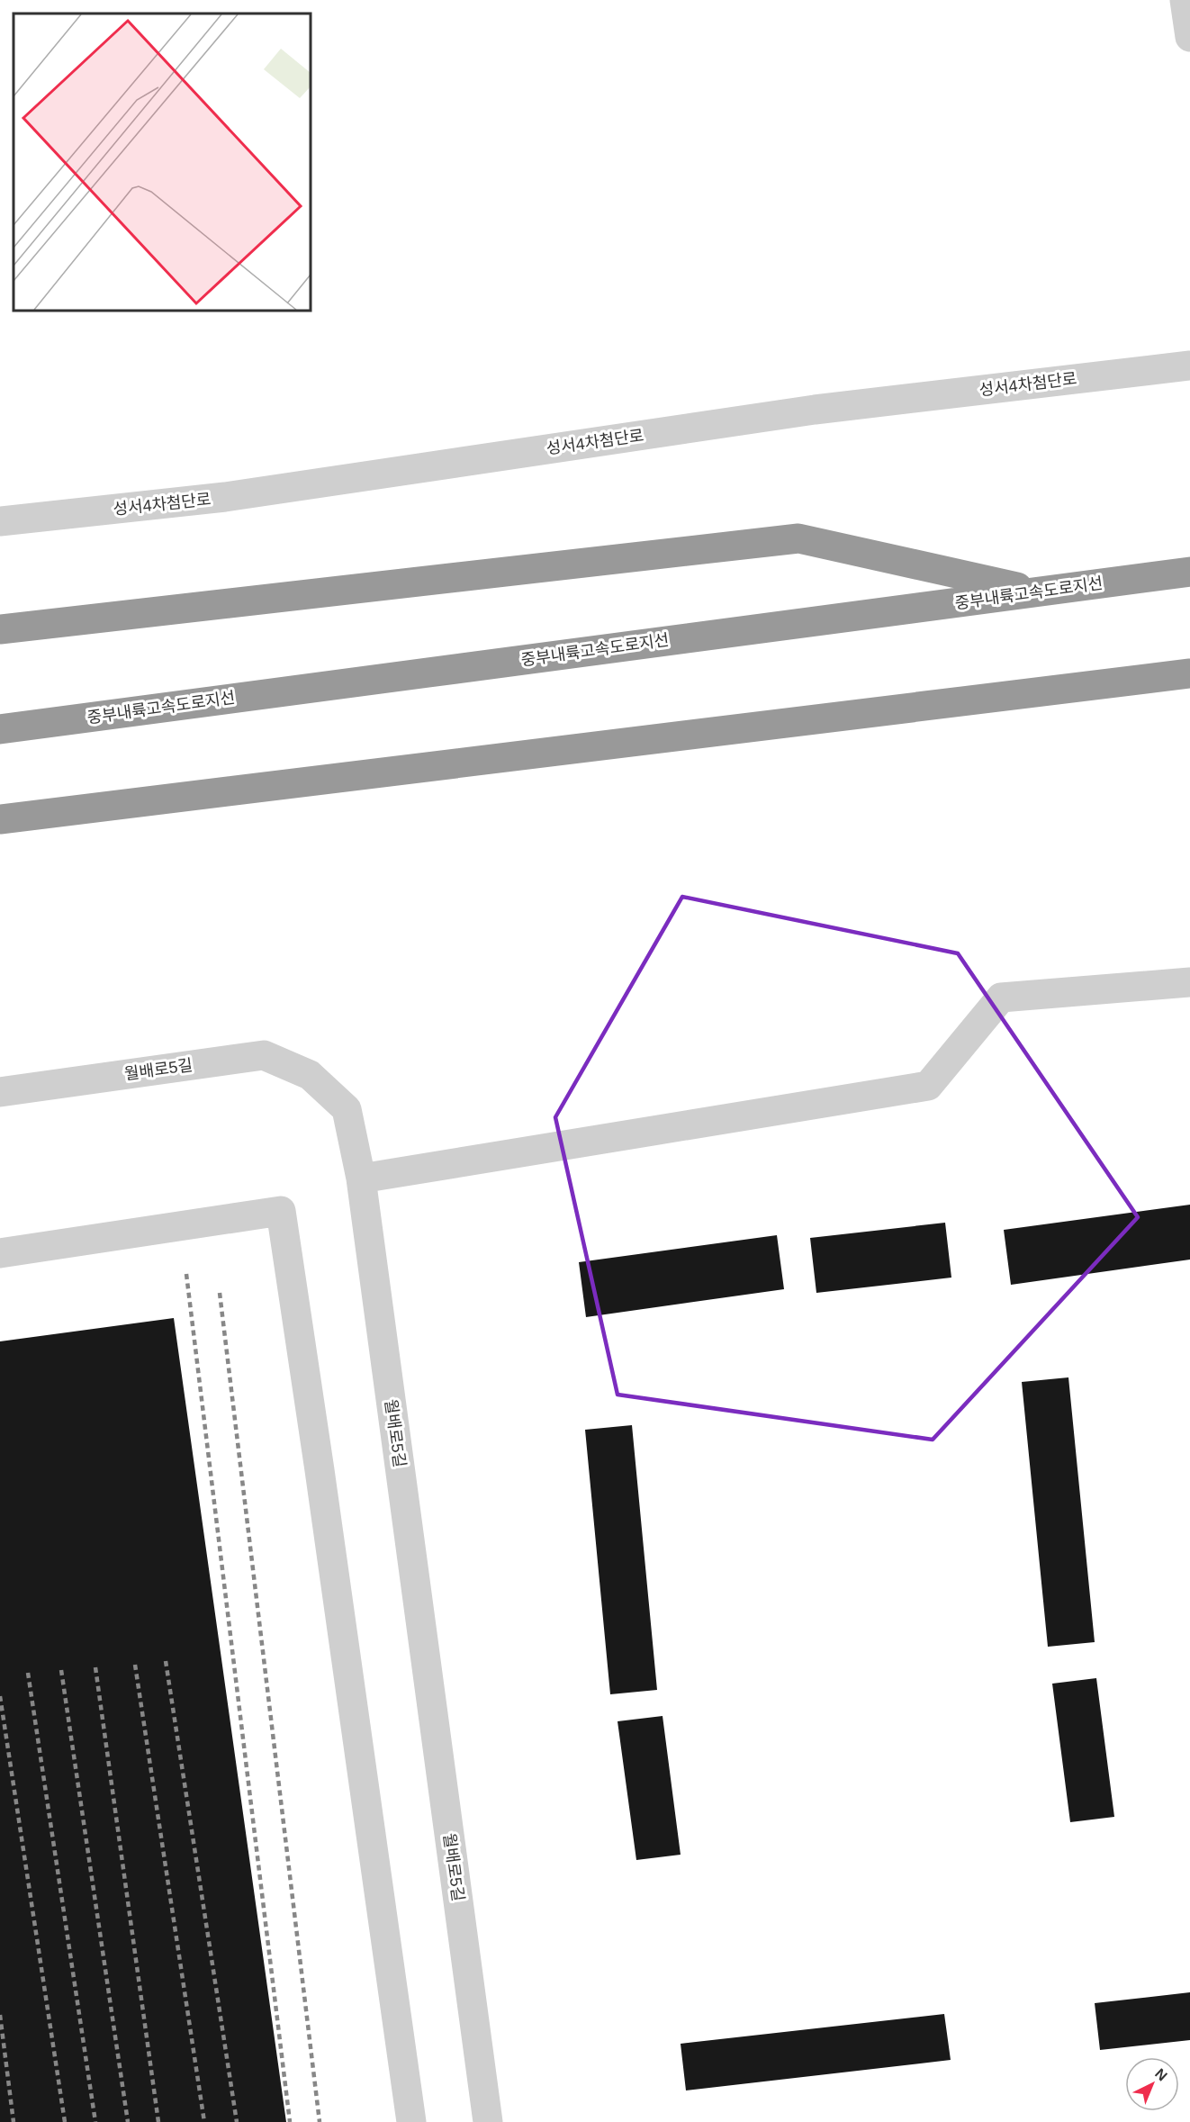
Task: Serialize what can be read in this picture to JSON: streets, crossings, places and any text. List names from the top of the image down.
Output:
{
  "streets": {
    "highway": ["중부내륙고속도로지선"],
    "street": ["성서4차첨단로", "월배로5길"]
  },
  "north": "top right"
}
